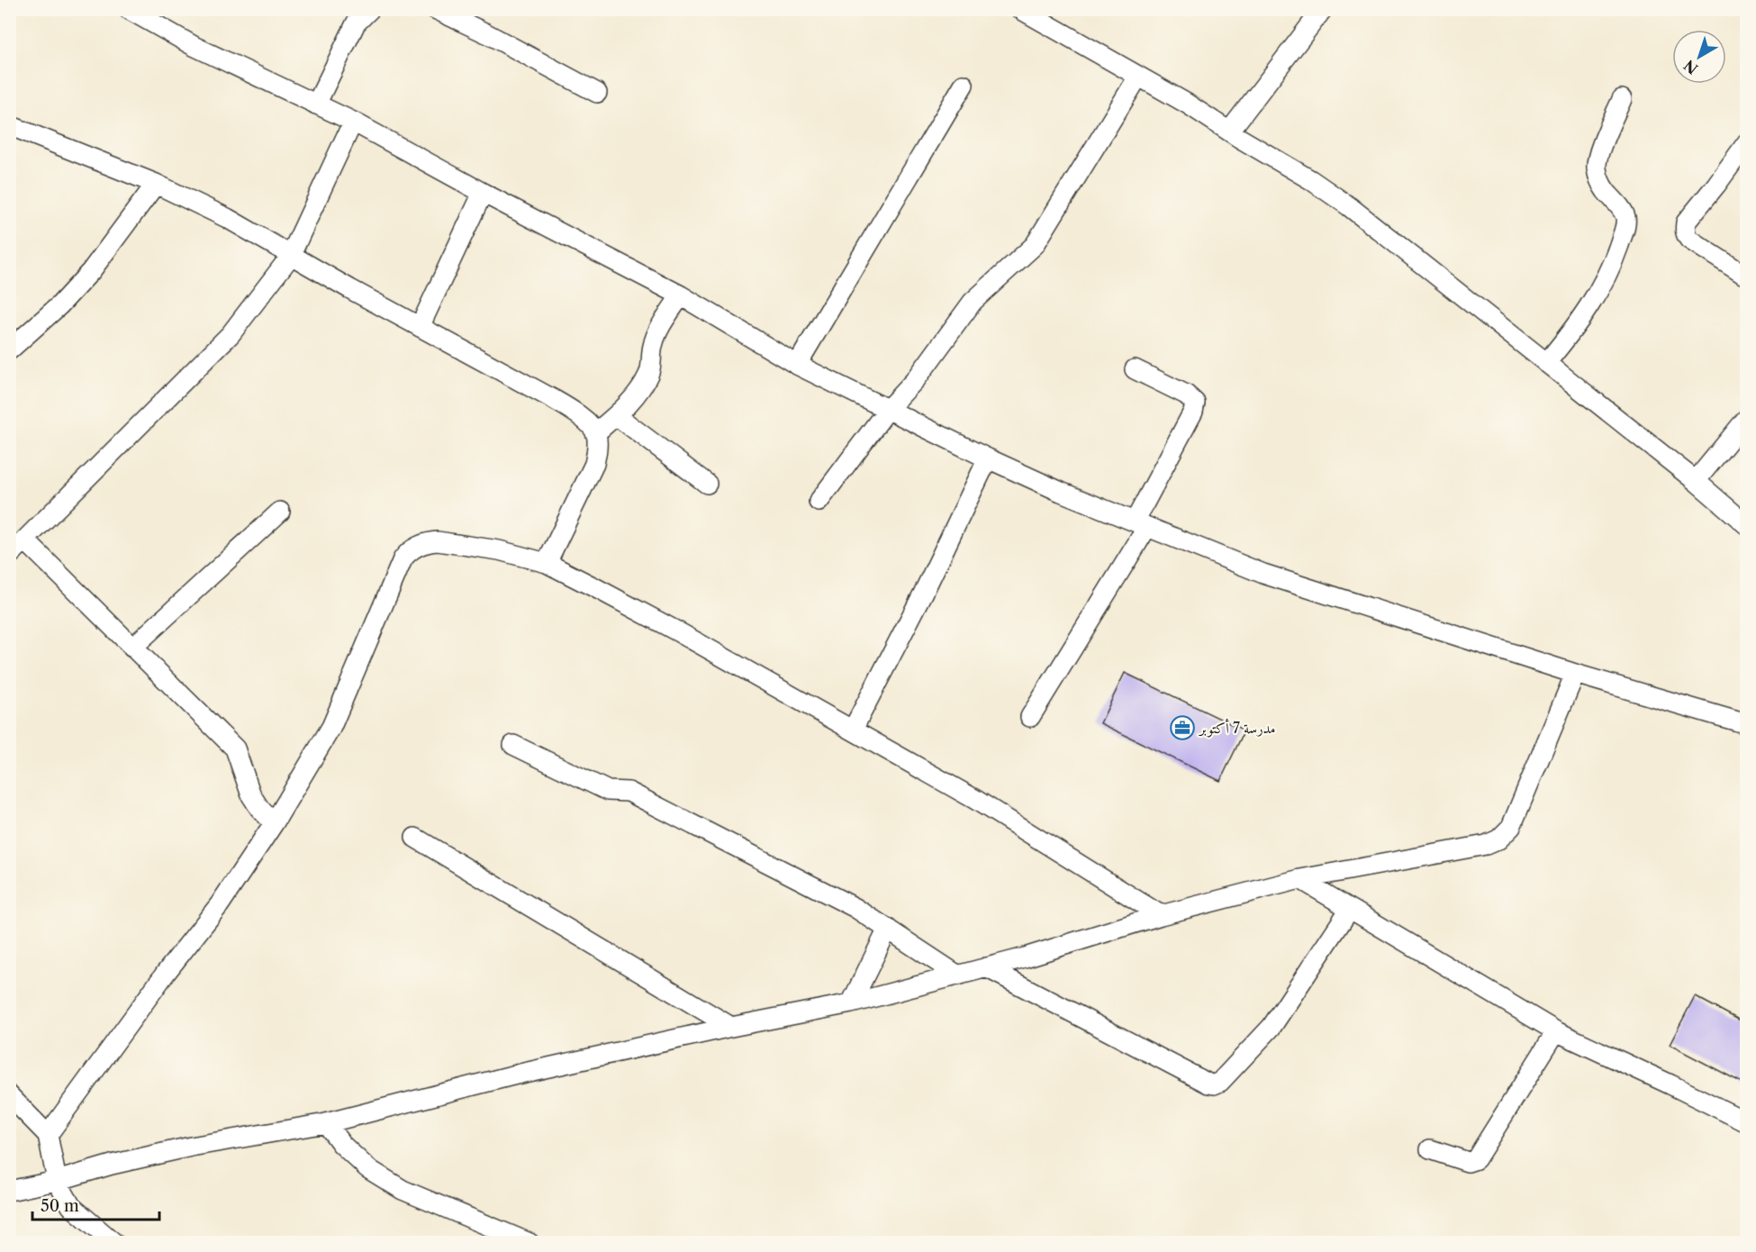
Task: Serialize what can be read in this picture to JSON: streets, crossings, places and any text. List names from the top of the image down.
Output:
{
  "places": {
    "office": ["مدرسة 7 أكتوبر"]
  },
  "scale_bar": "50 m",
  "north": "bottom left"
}
